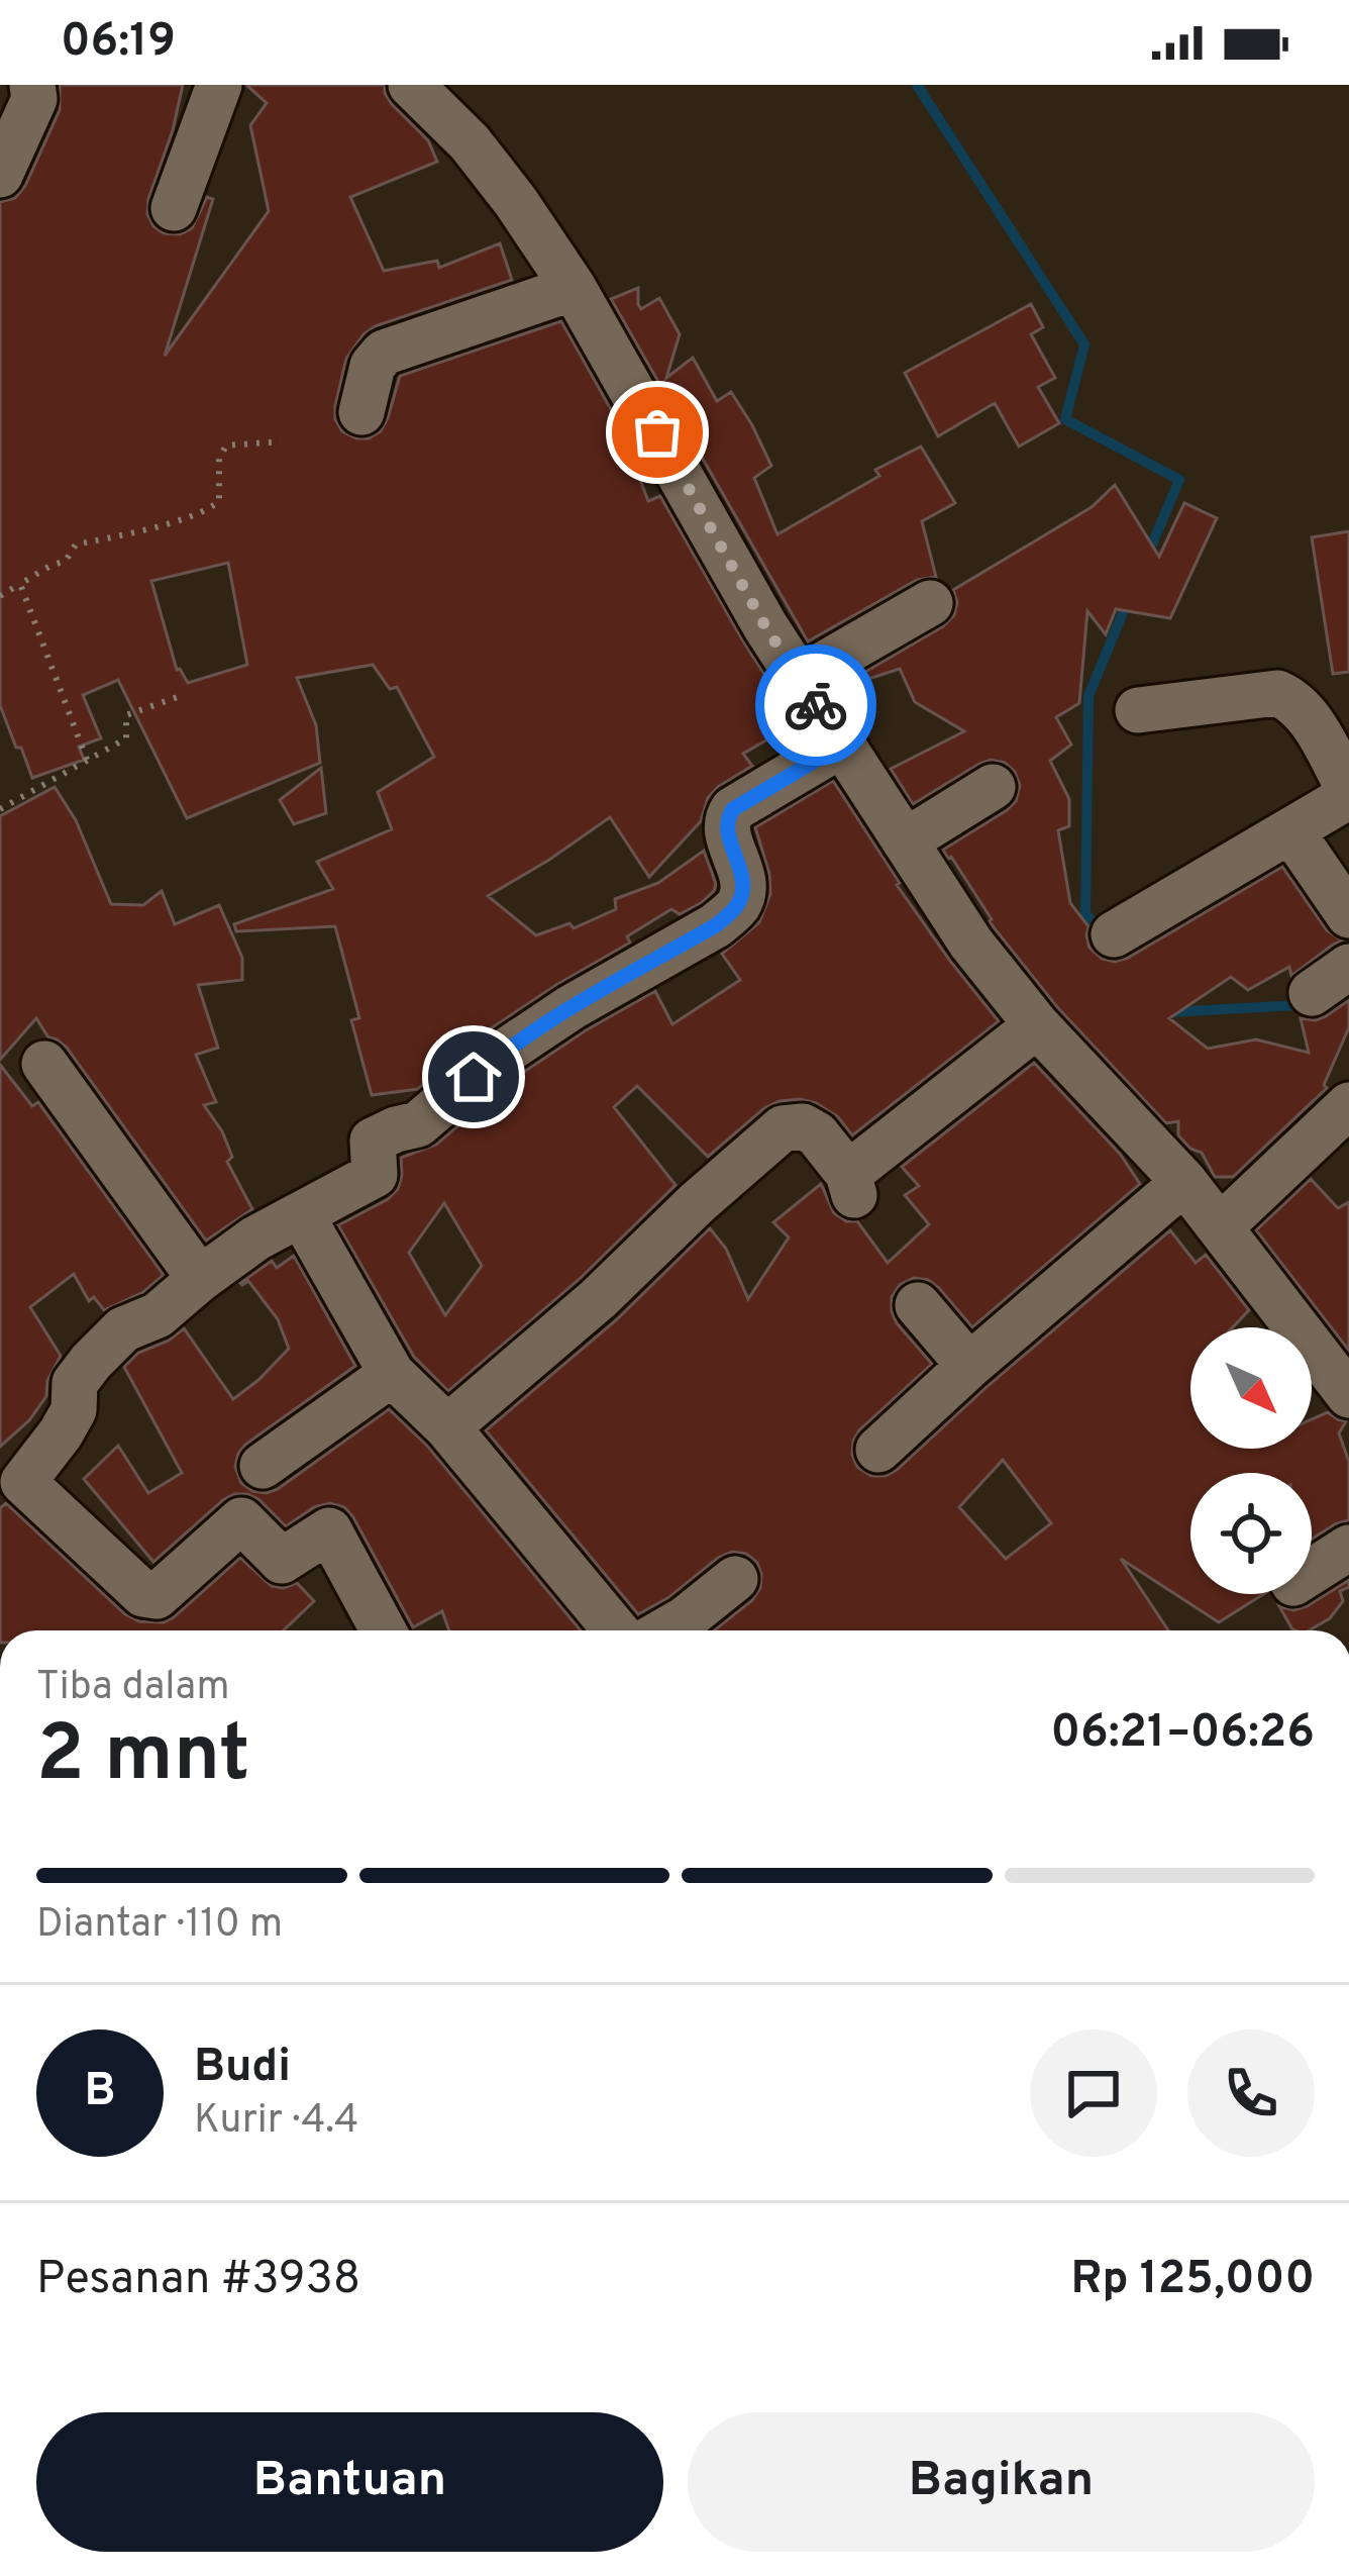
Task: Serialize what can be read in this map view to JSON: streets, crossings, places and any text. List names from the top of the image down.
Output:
{
  "north": "bottom right",
  "page": {
    "status": "06:19",
    "heading": ["2 mnt", "Tiba dalam", "06:21–06:26"],
    "panel": [
      "Budi",
      "Kurir · 4.4",
      "Pesanan #3938",
      "Rp 125,000"
    ],
    "bar": "Diantar · 110 m",
    "round": "B",
    "buttons": ["Bantuan", "Bagikan"]
  }
}
